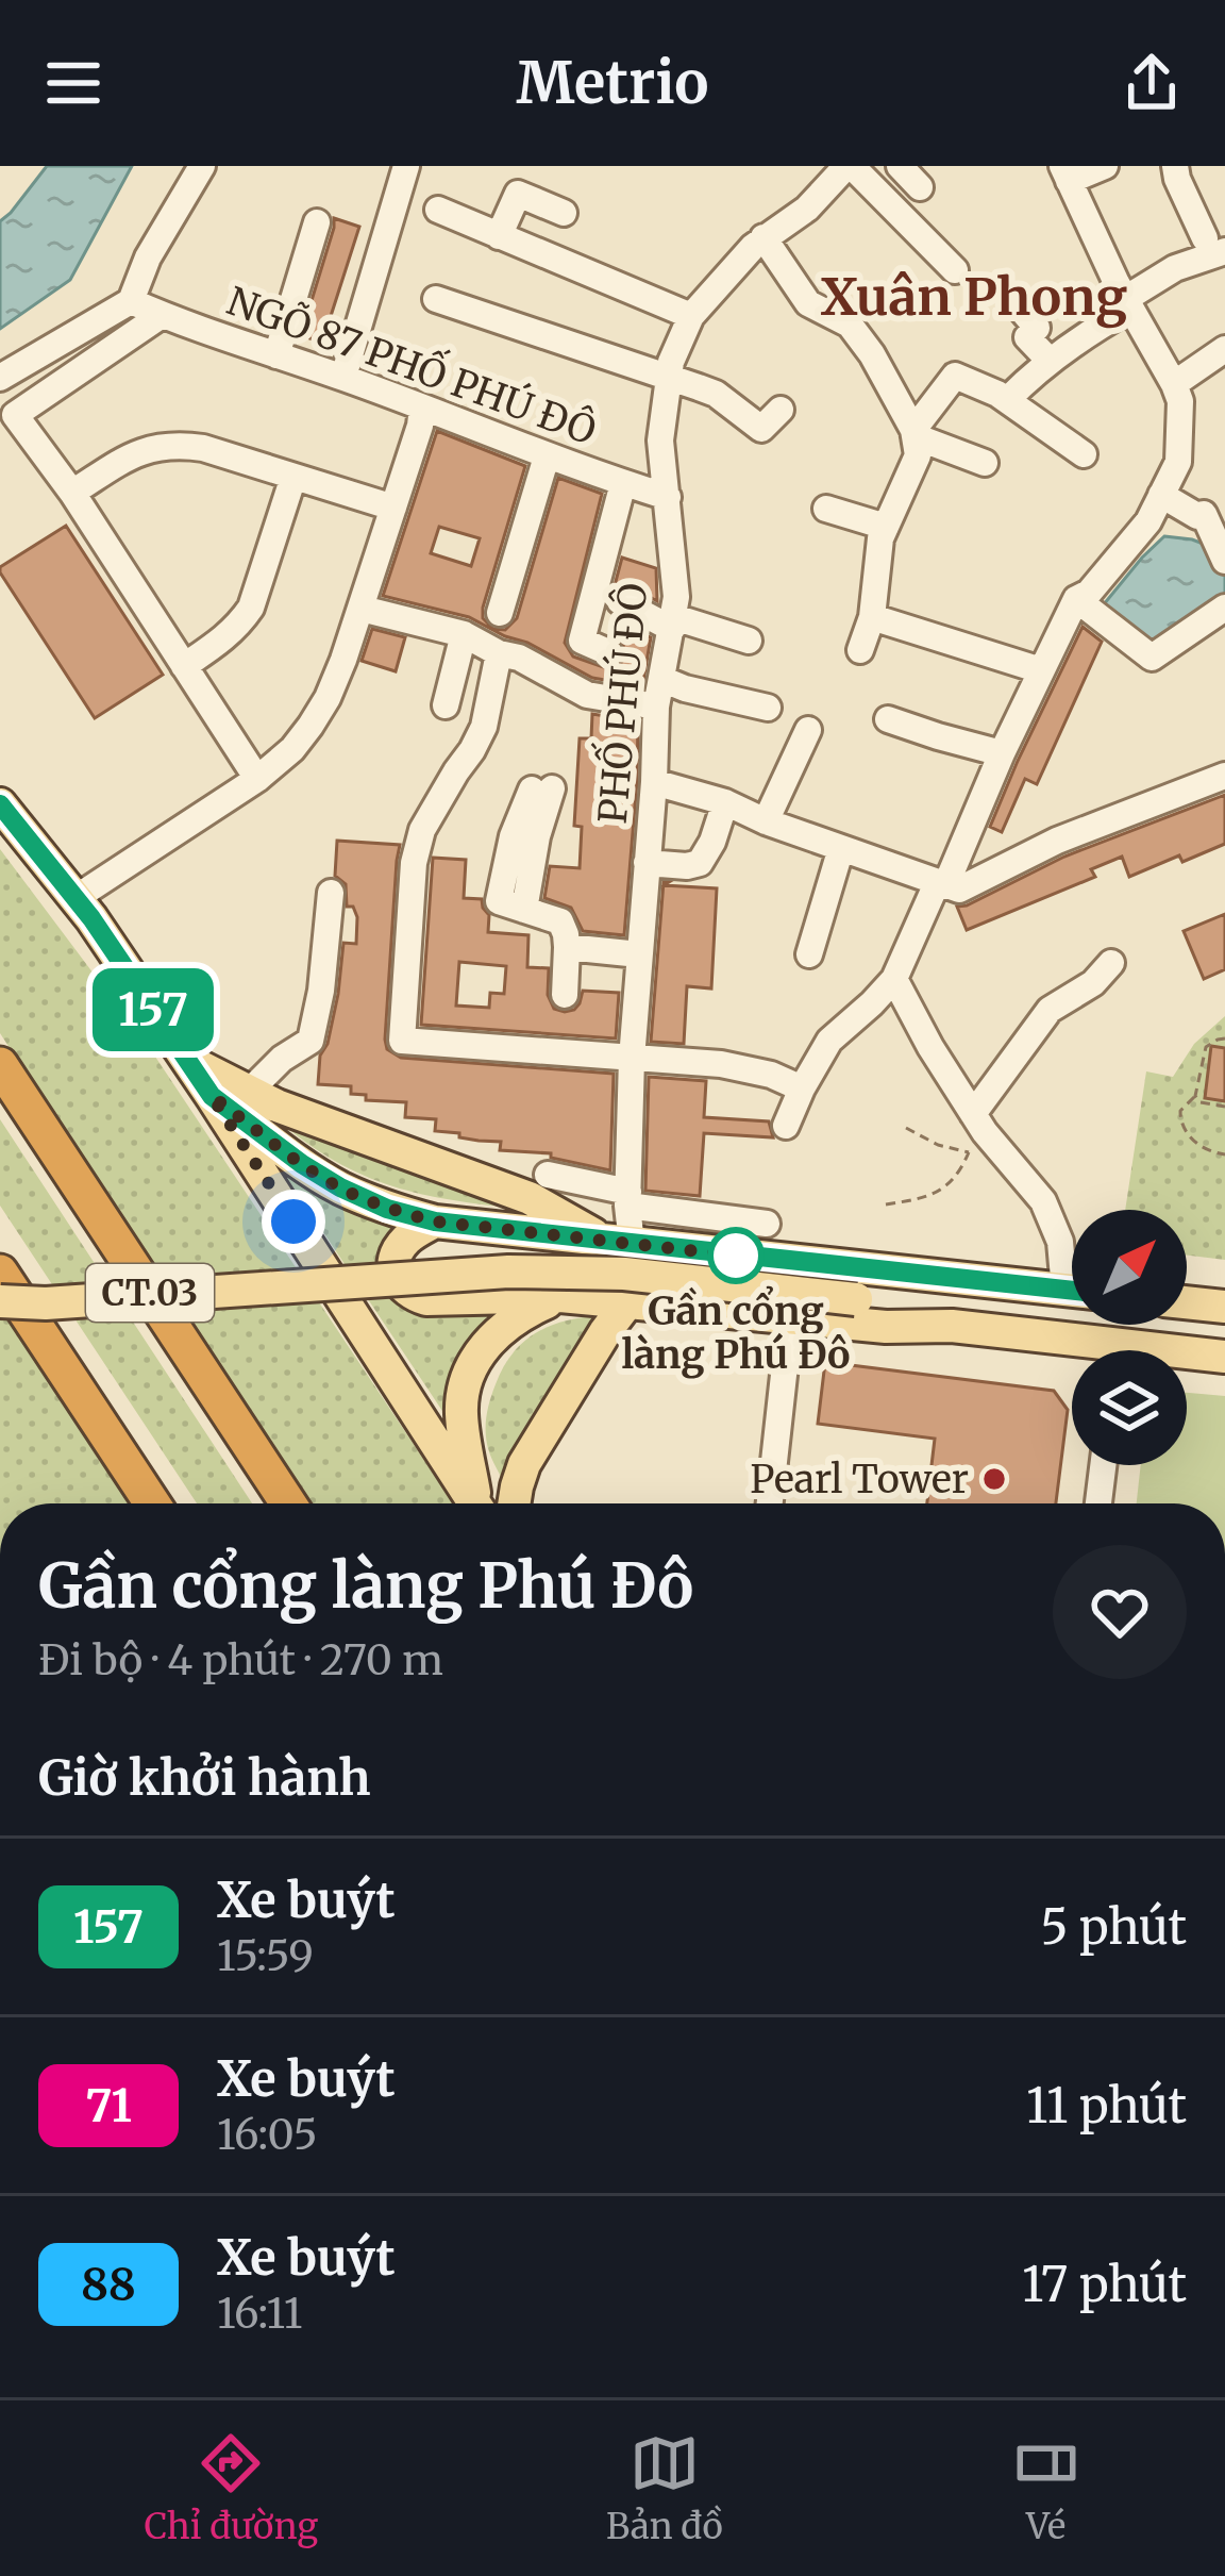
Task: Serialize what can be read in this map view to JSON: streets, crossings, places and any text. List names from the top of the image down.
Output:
{
  "streets": {
    "highway": ["CT.03"],
    "street": ["NGÕ 87 PHỐ PHÚ ĐÔ", "PHỐ PHÚ ĐÔ"]
  },
  "crossings": [
    ["NGÕ 87 PHỐ PHÚ ĐÔ", "PHỐ PHÚ ĐÔ"]
  ],
  "districts": ["Xuân Phong"],
  "places": ["Gần cổng làng Phú Đô", "Pearl Tower"],
  "lines": ["bus line 157"],
  "north": "top right",
  "page": {
    "header": "Metrio",
    "on_map": "157",
    "heading": [
      ["Gần cổng làng Phú Đô", "Đi bộ · 4 phút · 270 m"],
      "Giờ khởi hành"
    ],
    "list": [
      {
        "mark": "157",
        "name": "Xe buýt",
        "note": "15:59",
        "value": "5 phút"
      },
      {
        "mark": "71",
        "name": "Xe buýt",
        "note": "16:05",
        "value": "11 phút"
      },
      {
        "mark": "88",
        "name": "Xe buýt",
        "note": "16:11",
        "value": "17 phút"
      }
    ],
    "tabs": ["Chỉ đường", "Bản đồ", "Vé"]
  }
}
